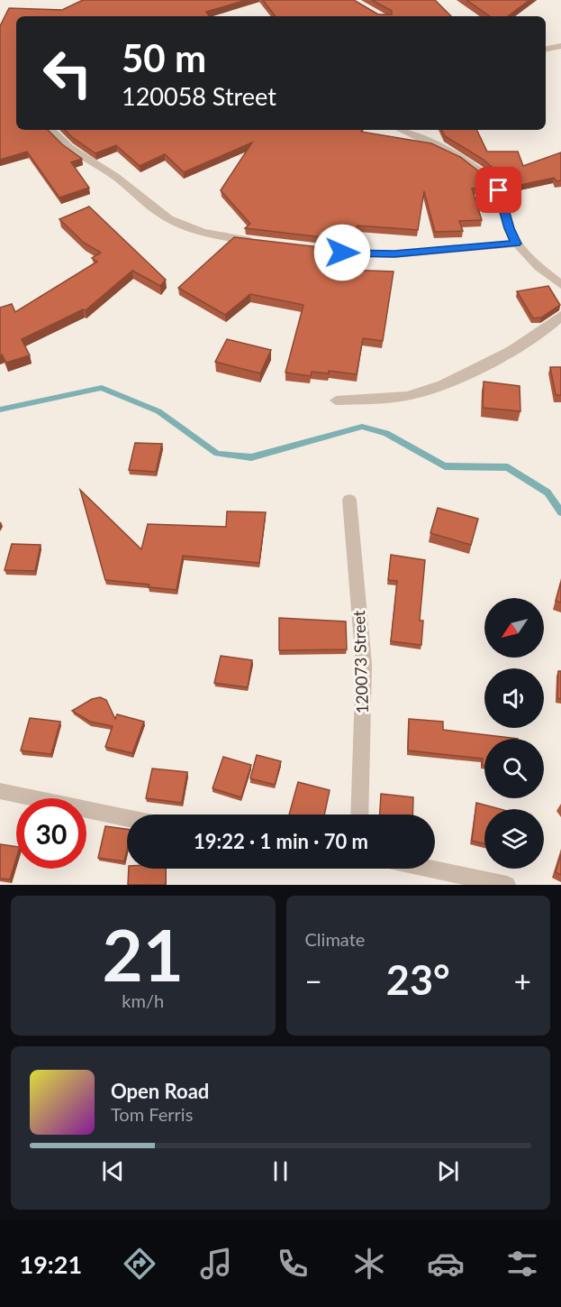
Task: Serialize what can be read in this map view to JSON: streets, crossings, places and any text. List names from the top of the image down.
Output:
{
  "streets": {
    "street": ["120073 Street"]
  },
  "north": "bottom left",
  "page": {
    "turn": ["50 m", "120058 Street"],
    "limit": "30",
    "trip": "19:22 · 1 min · 70 m",
    "tile": [
      ["21", "km/h"],
      "Climate"
    ],
    "heat": ["−", "23°", "+"],
    "song": ["Open Road", "Tom Ferris"],
    "tabs": "19:21"
  }
}
